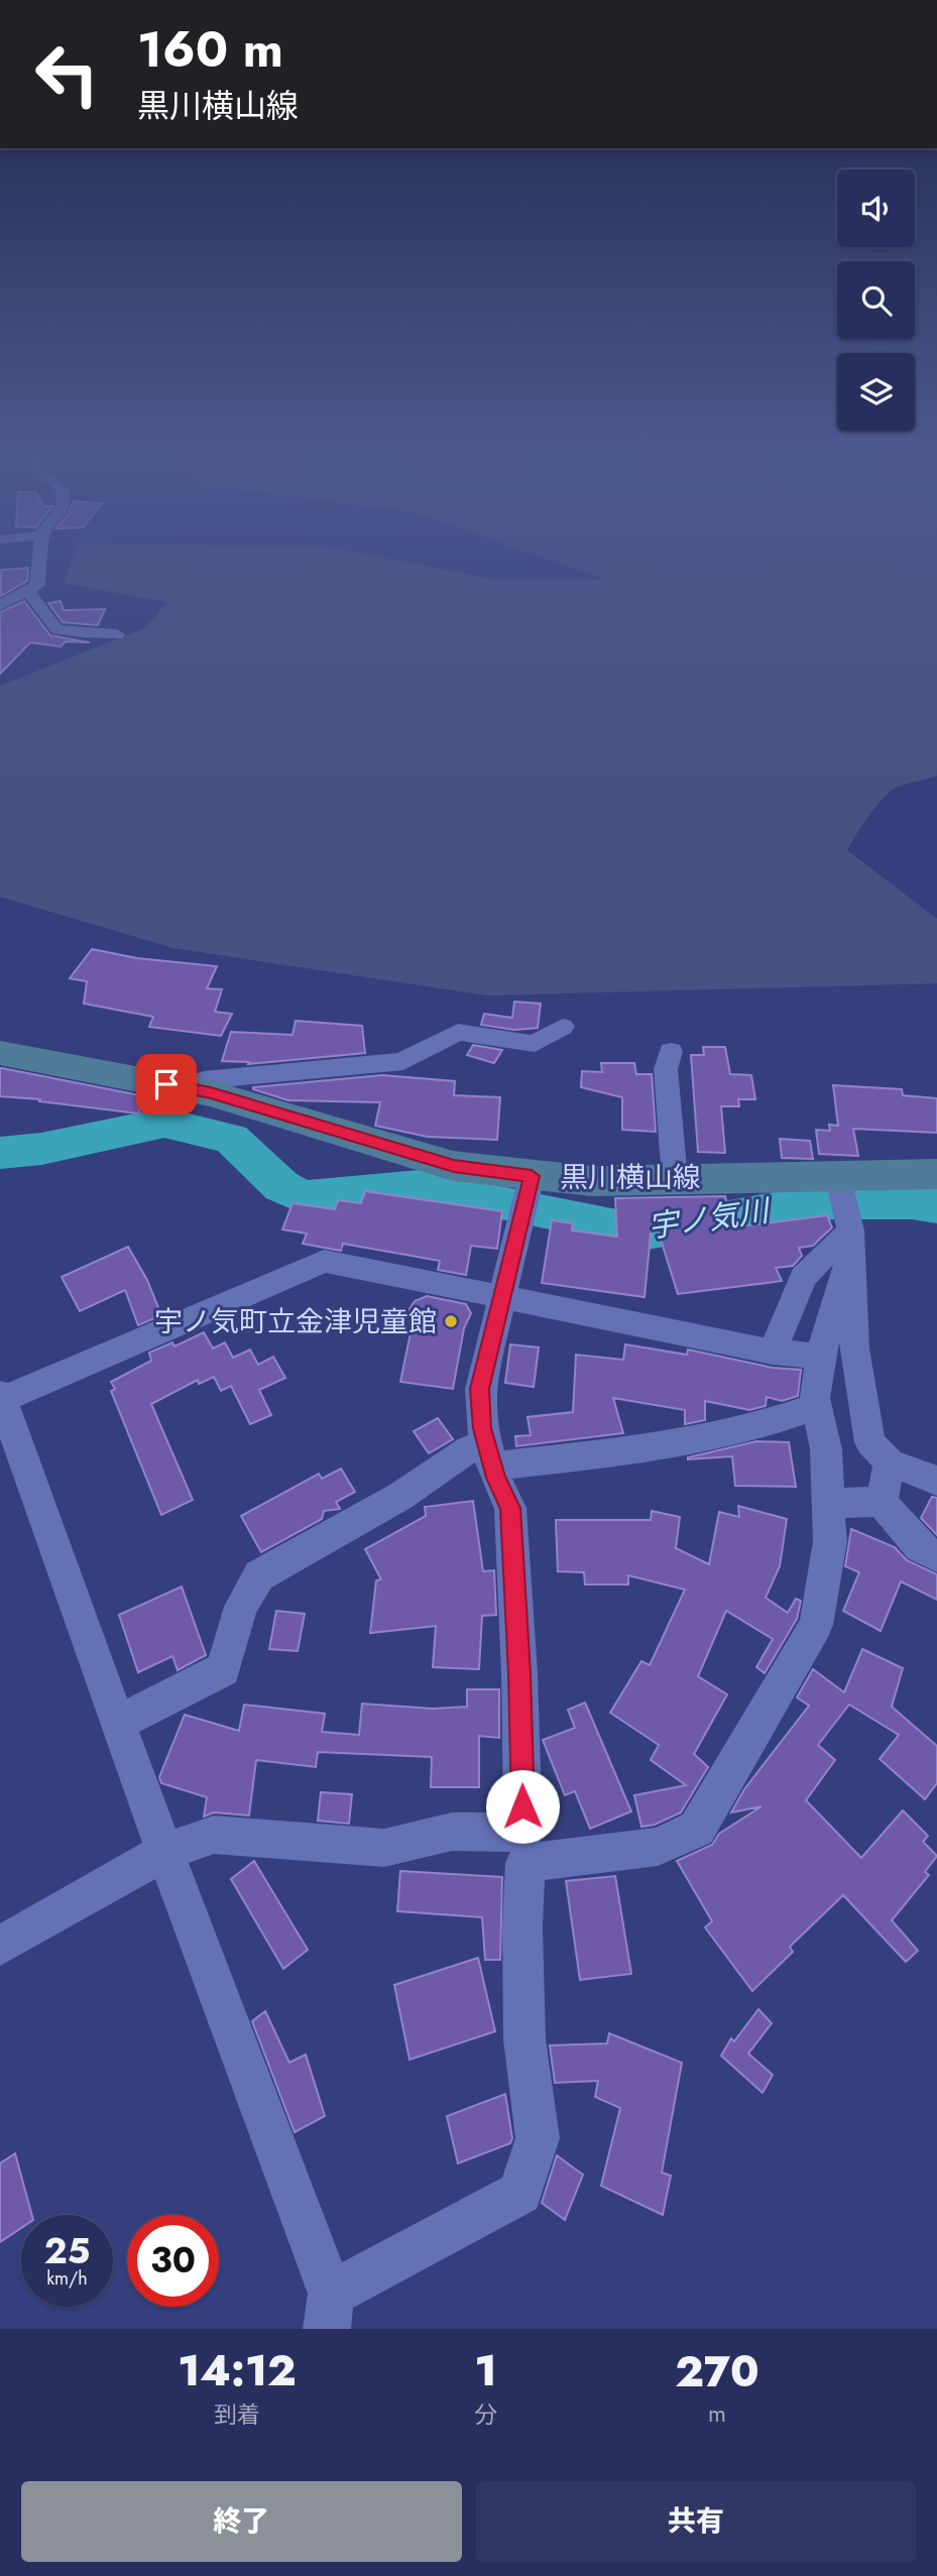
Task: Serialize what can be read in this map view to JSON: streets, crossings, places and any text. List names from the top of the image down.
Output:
{
  "streets": {
    "main road": ["黒川横山線"]
  },
  "water": ["宇ノ気川"],
  "places": ["宇ノ気町立金津児童館"],
  "page": {
    "turn": ["160 m", "黒川横山線"],
    "speed": "25 km/h",
    "limit": "30",
    "eta": [
      "14:12",
      "到着",
      "1",
      "分",
      "270",
      "m"
    ],
    "buttons": ["終了", "共有"]
  }
}
